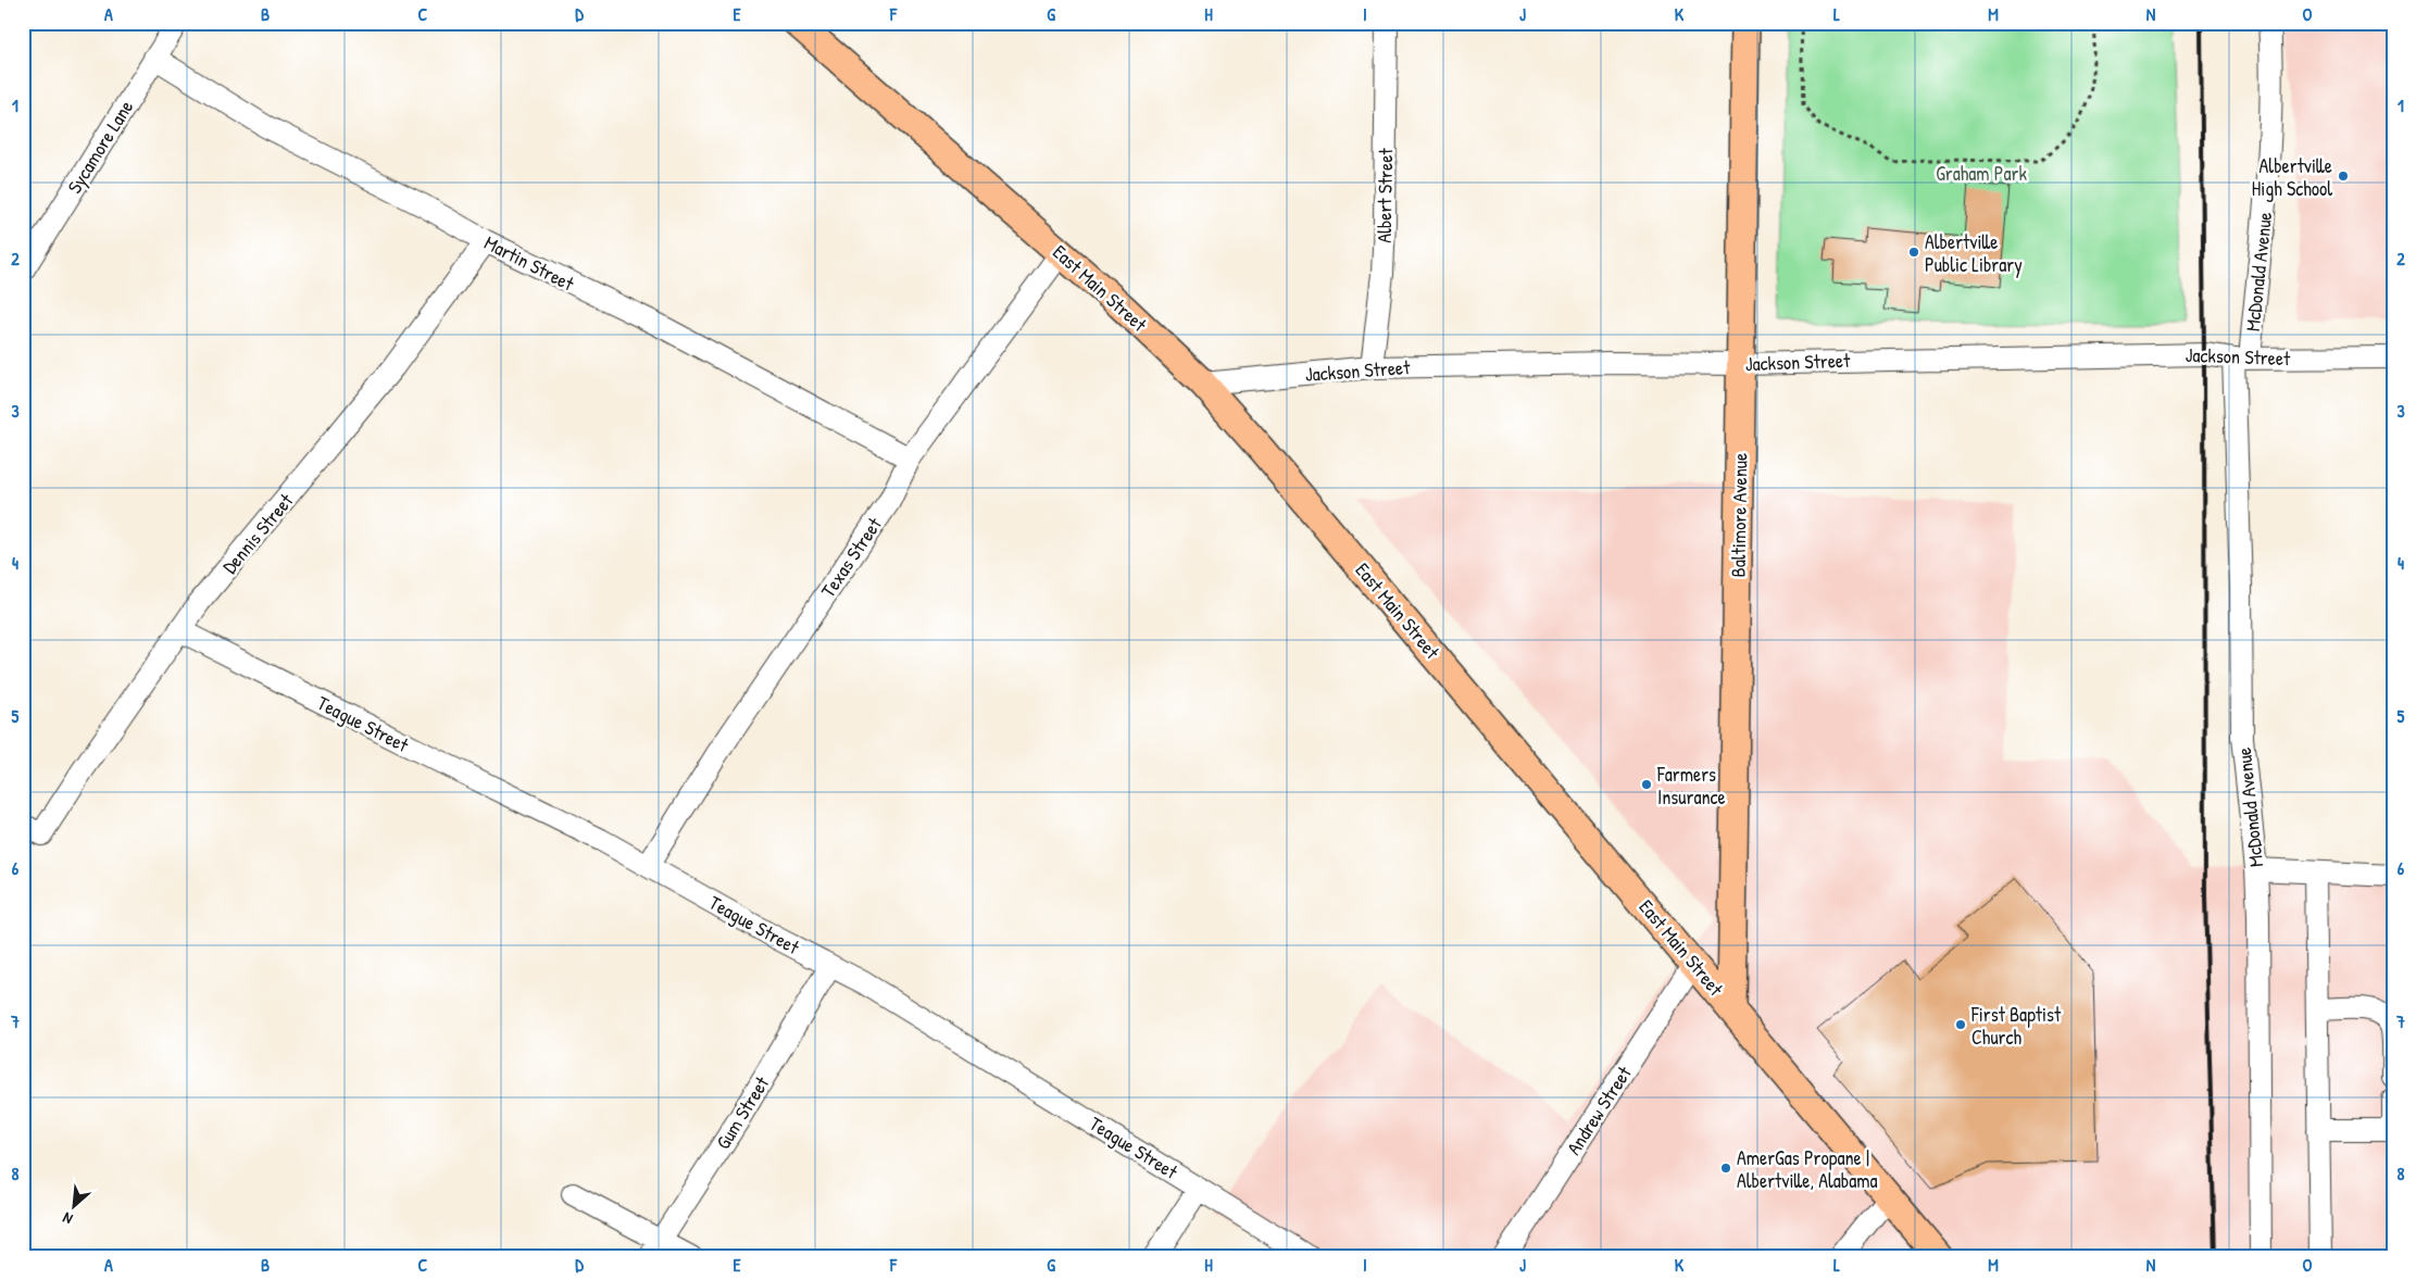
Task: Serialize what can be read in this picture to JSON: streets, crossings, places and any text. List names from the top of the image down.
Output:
{
  "streets": {
    "main road": ["East Main Street", "Baltimore Avenue"],
    "street": [
      "Sycamore Lane",
      "Albert Street",
      "Martin Street",
      "McDonald Avenue",
      "Jackson Street",
      "Dennis Street",
      "Texas Street",
      "Teague Street",
      "Andrew Street",
      "Gum Street"
    ]
  },
  "crossings": [
    ["Sycamore Lane", "Martin Street"],
    ["Albert Street", "Jackson Street"],
    ["Martin Street", "Dennis Street"],
    ["Martin Street", "Texas Street"],
    ["McDonald Avenue", "Jackson Street"],
    ["East Main Street", "Jackson Street"],
    ["East Main Street", "Baltimore Avenue"],
    ["East Main Street", "Texas Street"],
    ["East Main Street", "Andrew Street"],
    ["Jackson Street", "Baltimore Avenue"],
    ["Dennis Street", "Teague Street"],
    ["Texas Street", "Teague Street"],
    ["Teague Street", "Gum Street"]
  ],
  "parks": ["Graham Park"],
  "places": [
    "Albertville High School",
    "Albertville Public Library",
    "Farmers Insurance",
    "First Baptist Church",
    "AmerGas Propane | Albertville, Alabama"
  ],
  "north": "bottom left",
  "grid": {
    "columns": [
      "A",
      "B",
      "C",
      "D",
      "E",
      "F",
      "G",
      "H",
      "I",
      "J",
      "K",
      "L",
      "M",
      "N",
      "O"
    ],
    "rows": [
      "1",
      "2",
      "3",
      "4",
      "5",
      "6",
      "7",
      "8"
    ]
  }
}
